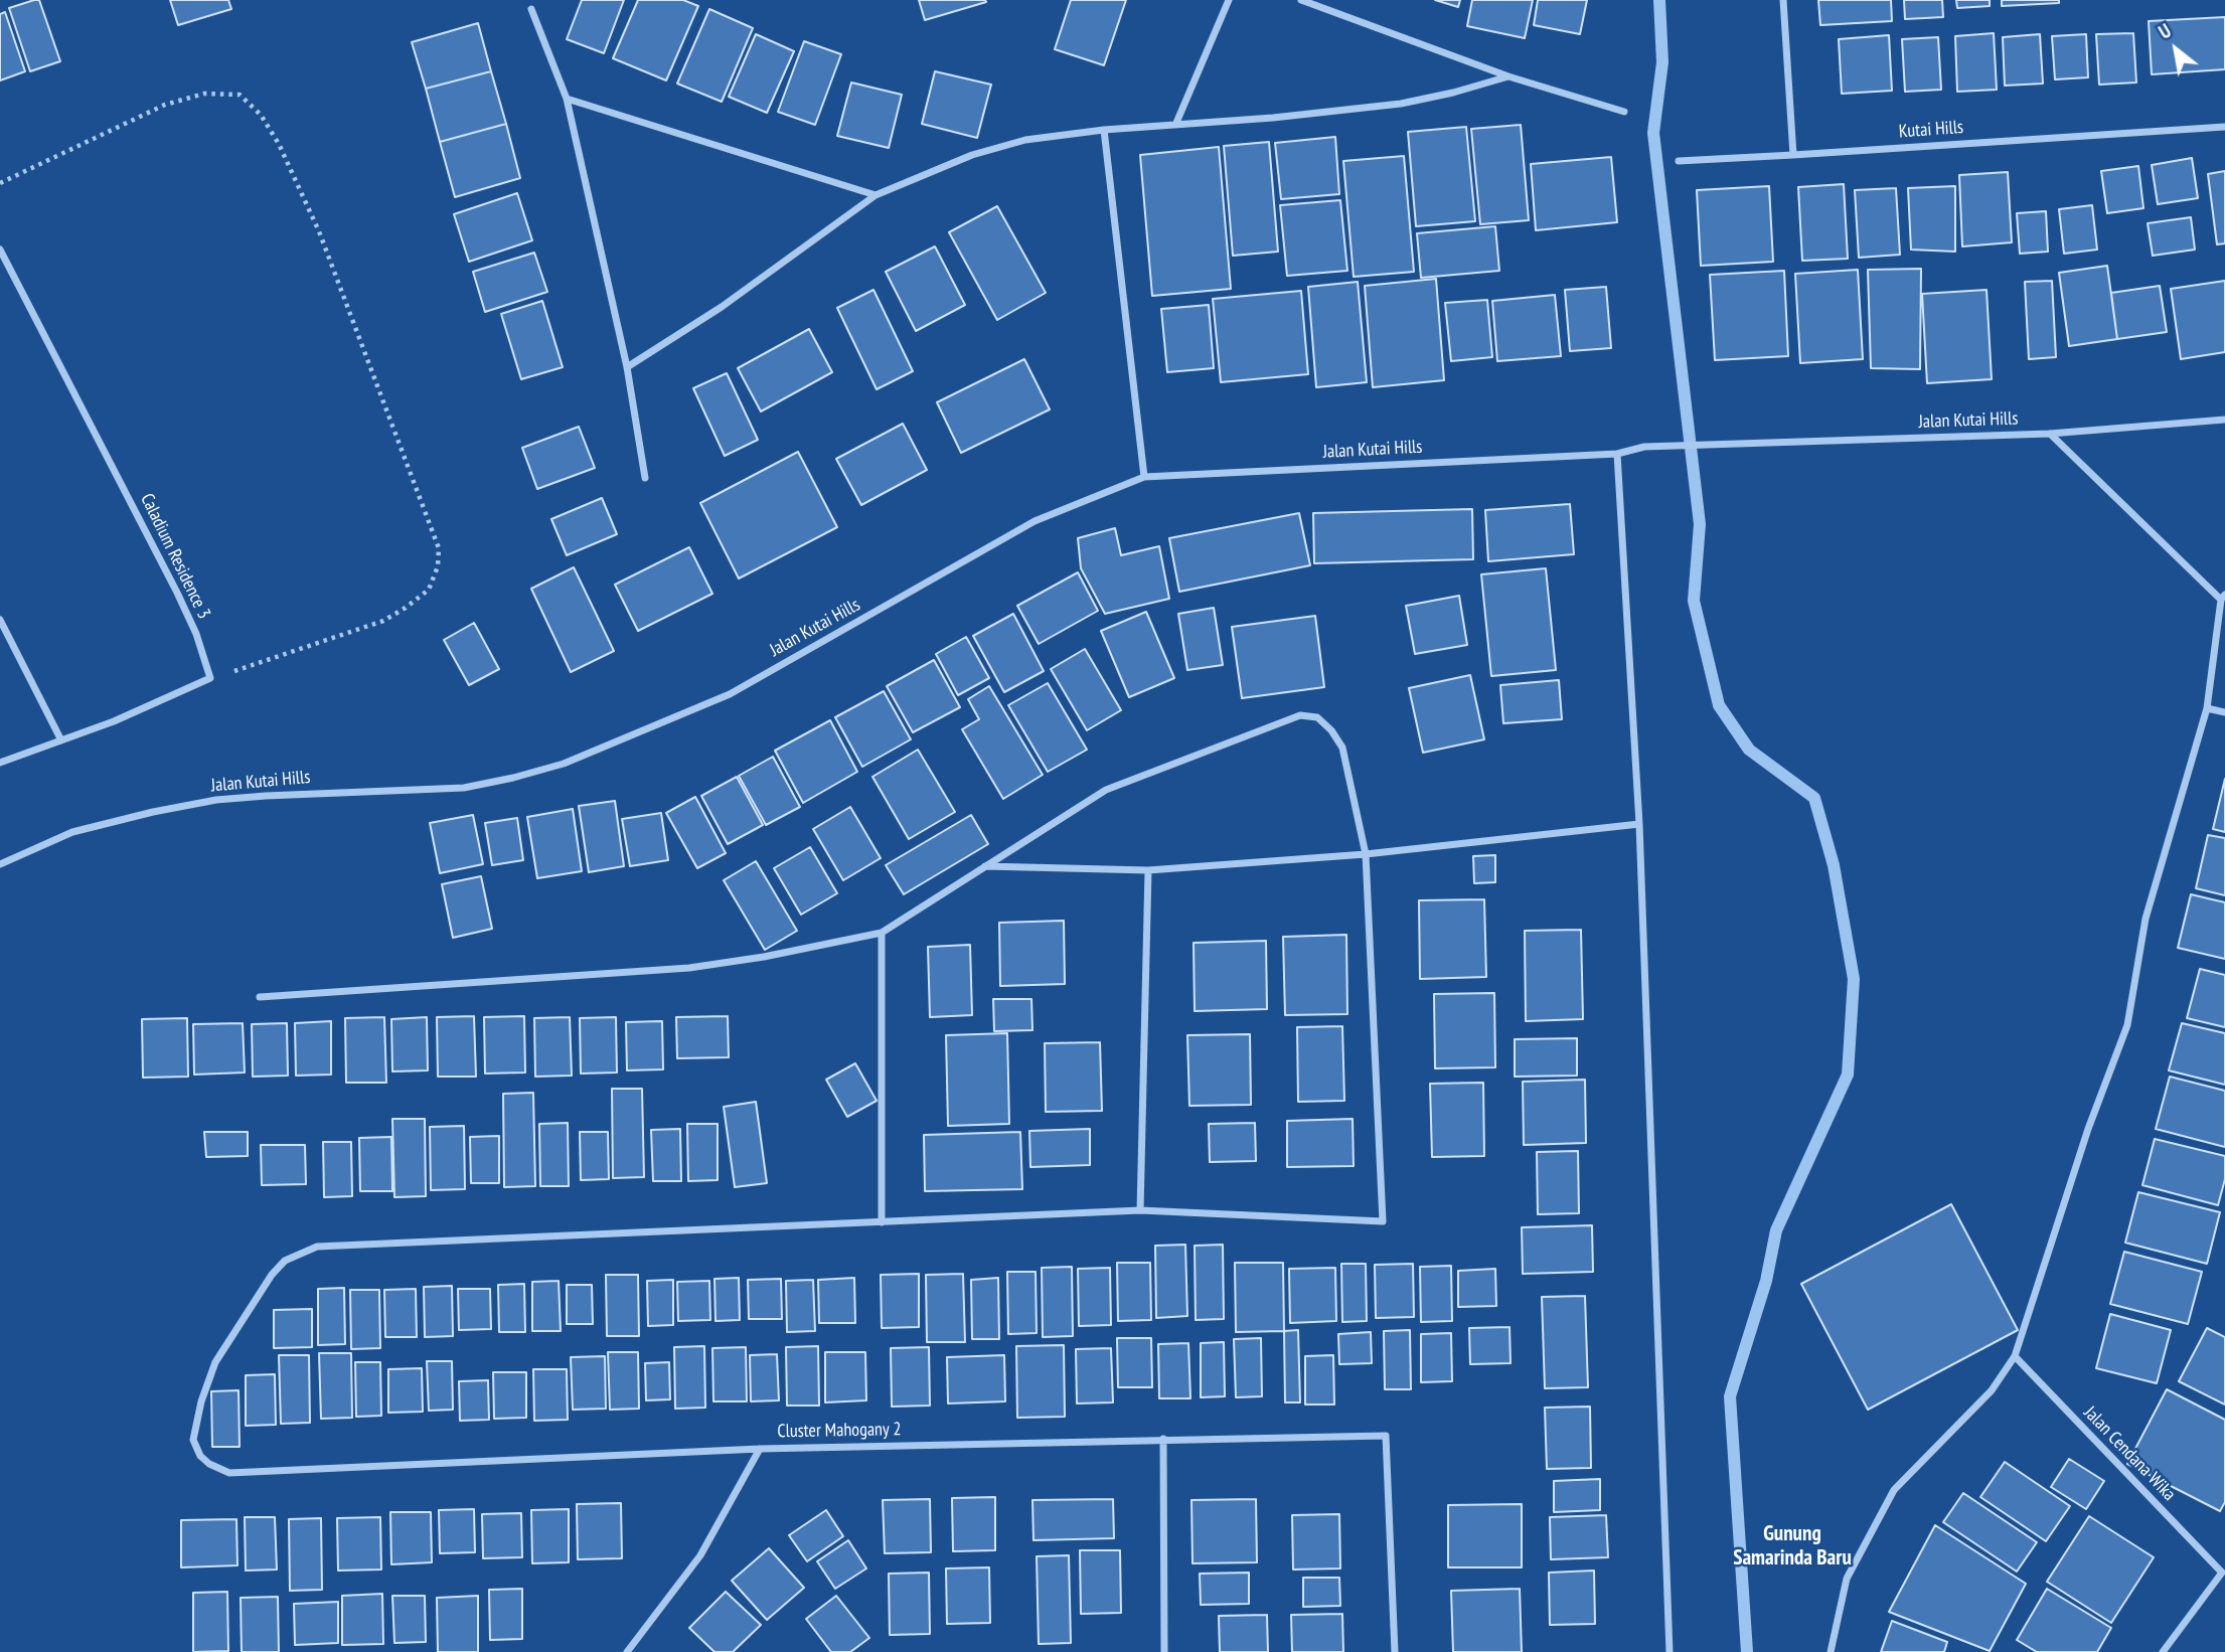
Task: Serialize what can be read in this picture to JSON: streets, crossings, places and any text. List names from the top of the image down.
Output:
{
  "streets": {
    "street": [
      "Kutai Hills",
      "Jalan Kutai Hills",
      "Caladium Residence 3",
      "Cluster Mahogany 2",
      "Jalan Cendana Wika"
    ]
  },
  "districts": ["Gunung Samarinda Baru"],
  "north": "top left"
}
